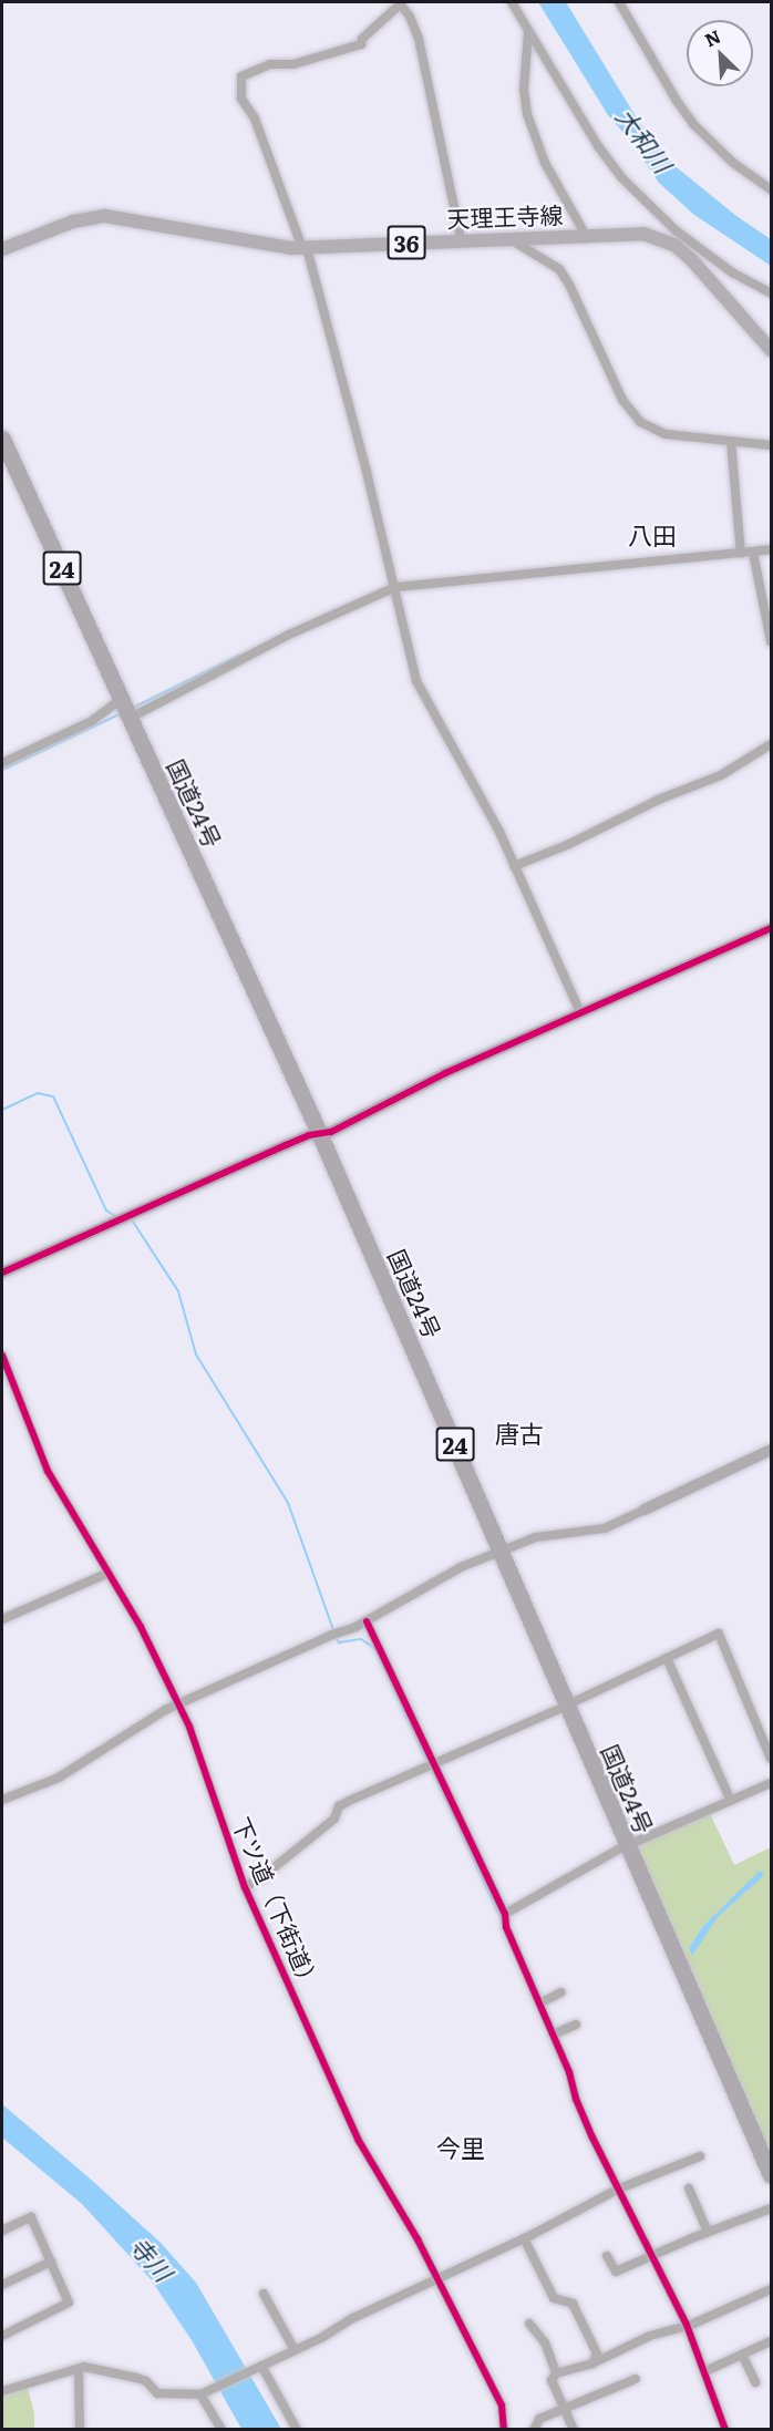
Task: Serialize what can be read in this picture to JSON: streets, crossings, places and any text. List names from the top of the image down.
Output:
{
  "streets": {
    "highway": ["24", "国道24号"],
    "main road": ["天理王寺線", "36"],
    "street": ["下ツ道（下街道）"]
  },
  "districts": ["八田", "唐古", "今里"],
  "water": ["大和川", "寺川"],
  "north": "top left"
}
